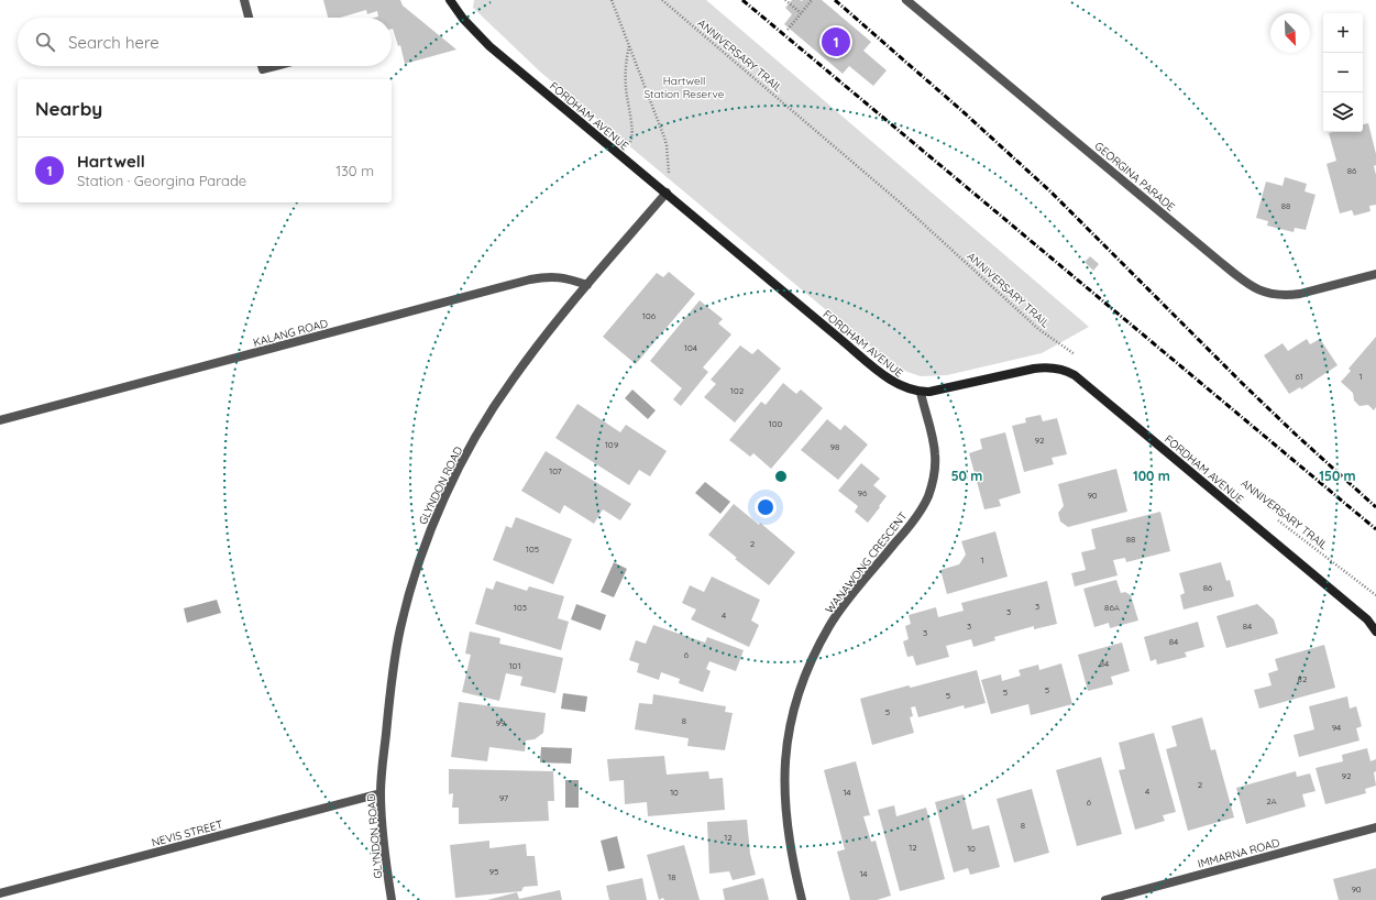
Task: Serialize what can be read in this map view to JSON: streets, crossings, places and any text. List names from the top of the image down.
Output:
{
  "streets": {
    "street": [
      "FORDHAM AVENUE",
      "GEORGINA PARADE",
      "KALANG ROAD",
      "GLYNDON ROAD",
      "WANAWONG CRESCENT",
      "NEVIS STREET",
      "IMMARNA ROAD"
    ],
    "path": ["ANNIVERSARY TRAIL"]
  },
  "crossings": [
    ["FORDHAM AVENUE", "GLYNDON ROAD"],
    ["FORDHAM AVENUE", "WANAWONG CRESCENT"],
    ["KALANG ROAD", "GLYNDON ROAD"],
    ["GLYNDON ROAD", "NEVIS STREET"]
  ],
  "parks": ["Hartwell Station Reserve"],
  "house_numbers": [
    "86",
    "88",
    "106",
    "104",
    "61",
    "1",
    "102",
    "100",
    "92",
    "109",
    "98",
    "107",
    "96",
    "90",
    "88",
    "2",
    "105",
    "1",
    "86",
    "3",
    "103",
    "86A",
    "3",
    "4",
    "3",
    "84",
    "3",
    "84",
    "6",
    "84",
    "101",
    "82",
    "5",
    "5",
    "5",
    "5",
    "8",
    "99",
    "94",
    "92",
    "2",
    "4",
    "10",
    "14",
    "97",
    "2A",
    "6",
    "8",
    "12",
    "12",
    "10",
    "95",
    "14",
    "18",
    "90"
  ],
  "north": "bottom right",
  "page": {
    "map_buttons": ["+", "−"],
    "search": "Search here",
    "pins": "1",
    "heading": "Nearby",
    "list": [
      {
        "mark": "1",
        "name": "Hartwell",
        "note": "Station · Georgina Parade",
        "value": "130 m"
      }
    ]
  },
  "rings": ["50 m", "100 m", "150 m"]
}
